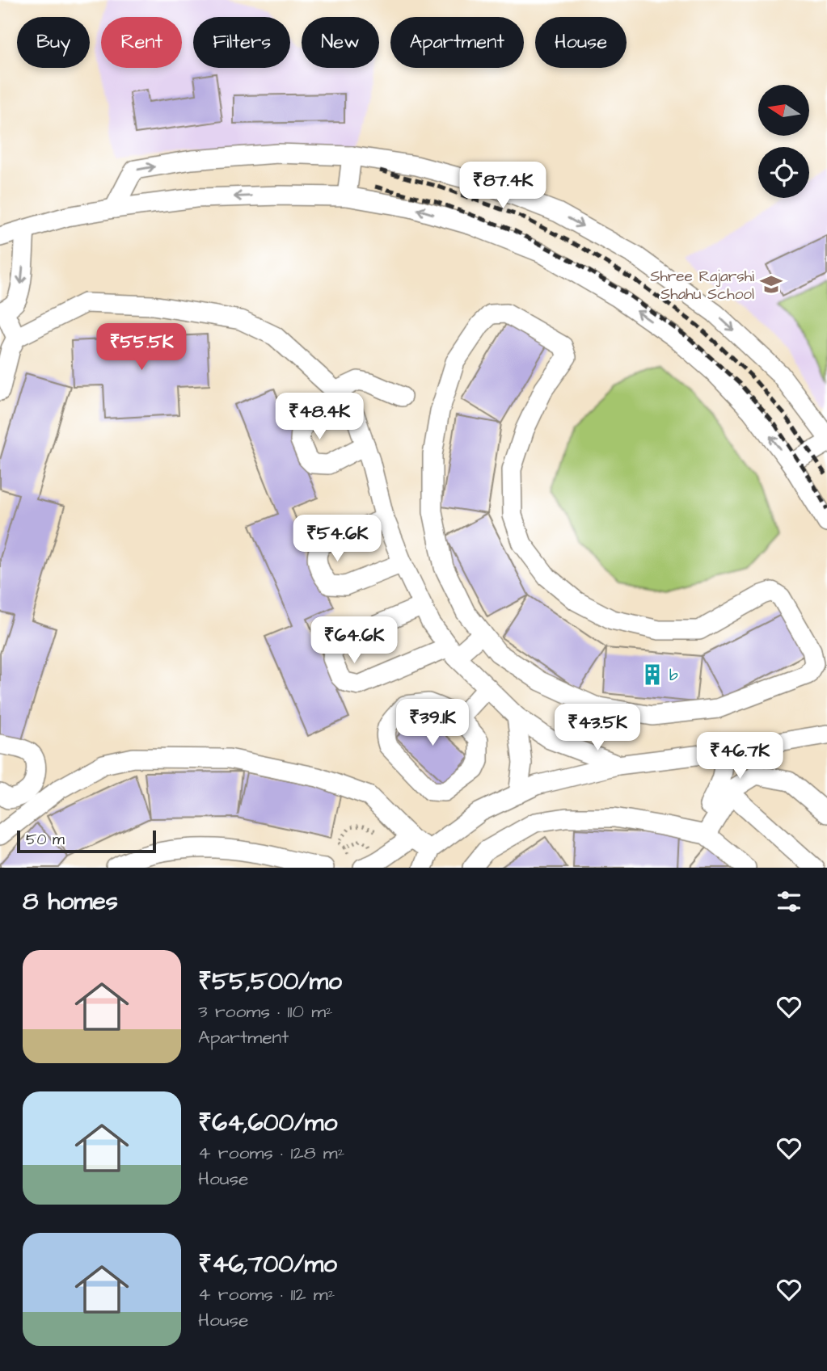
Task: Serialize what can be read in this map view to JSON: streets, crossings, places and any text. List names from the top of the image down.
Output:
{
  "places": {
    "school or university": ["Shree Rajarshi Shahu School"],
    "building": ["b"]
  },
  "scale_bar": "50 m",
  "north": "left",
  "page": {
    "chip": [
      "Buy",
      "Rent",
      "Filters",
      "New",
      "Apartment",
      "House"
    ],
    "price": [
      "₹87.4K",
      "₹55.5K",
      "₹48.4K",
      "₹54.6K",
      "₹64.6K",
      "₹39.1K",
      "₹43.5K",
      "₹46.7K"
    ],
    "scale": "50 m",
    "heading": "8 homes",
    "list": [
      {
        "name": "₹55,500/mo",
        "note": "3 rooms · 110 m² · Apartment"
      },
      {
        "name": "₹64,600/mo",
        "note": "4 rooms · 128 m² · House"
      },
      {
        "name": "₹46,700/mo",
        "note": "4 rooms · 112 m² · House"
      }
    ]
  }
}
